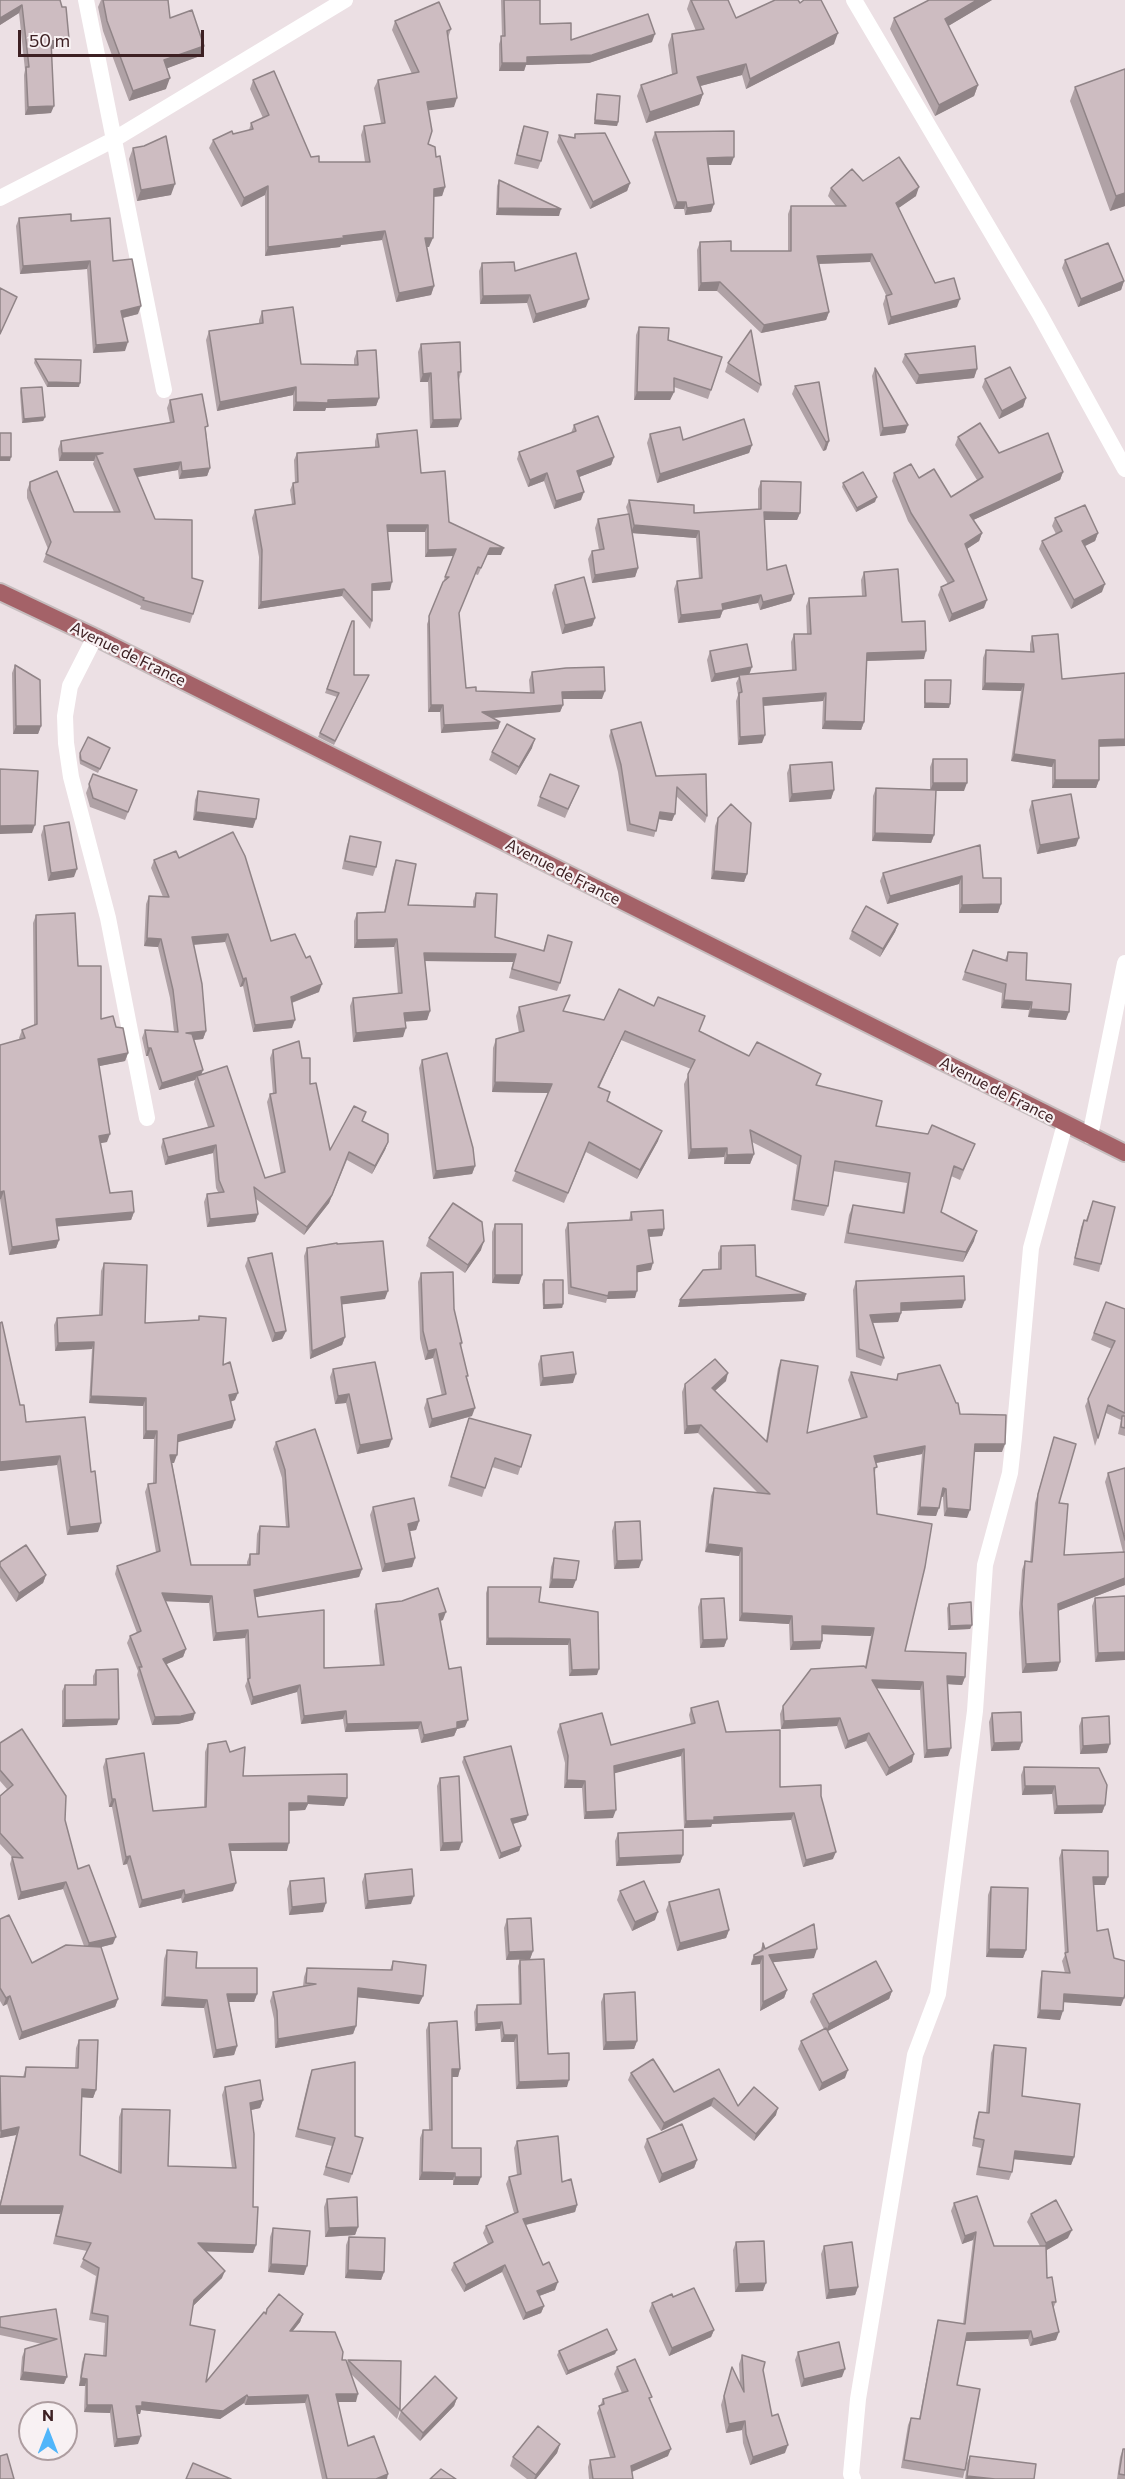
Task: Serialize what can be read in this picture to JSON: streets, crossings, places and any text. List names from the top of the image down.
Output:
{
  "streets": {
    "main road": ["Avenue de France"]
  },
  "scale_bar": "50 m",
  "north": "top"
}
